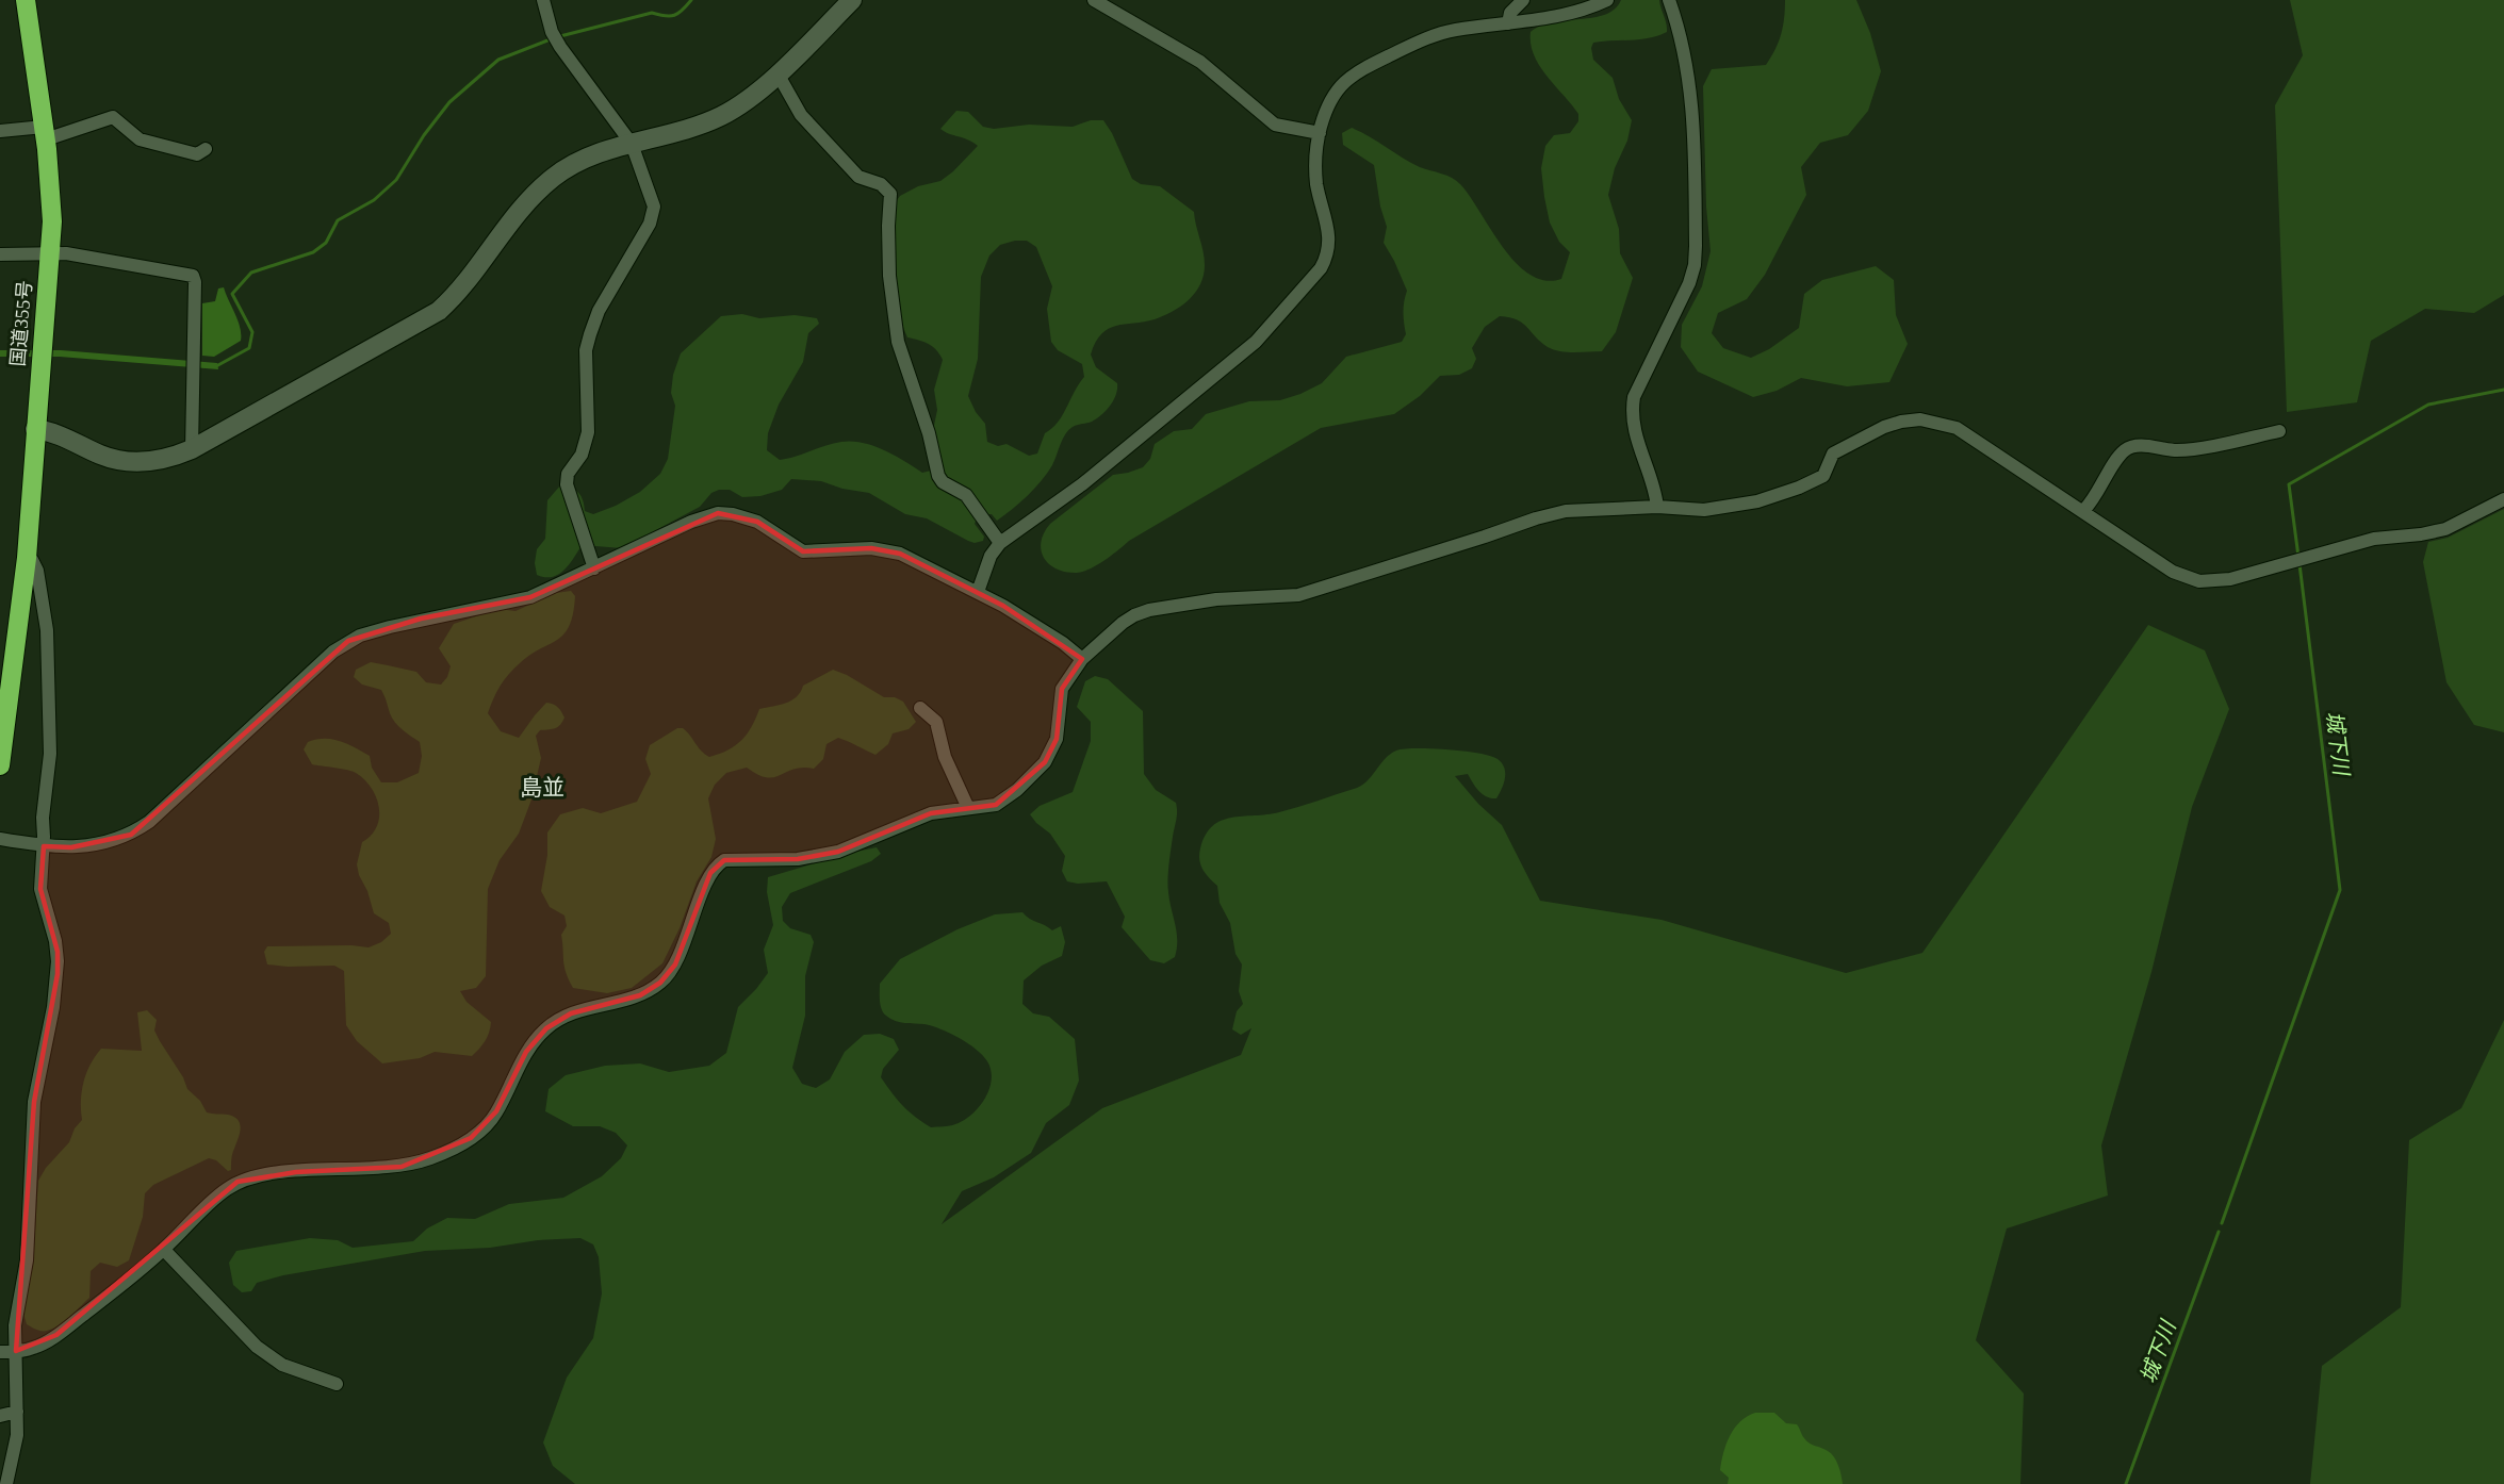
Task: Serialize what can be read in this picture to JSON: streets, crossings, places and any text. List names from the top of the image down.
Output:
{
  "streets": {
    "highway": ["国道355号"]
  },
  "districts": ["島並"],
  "water": ["城下川"]
}
